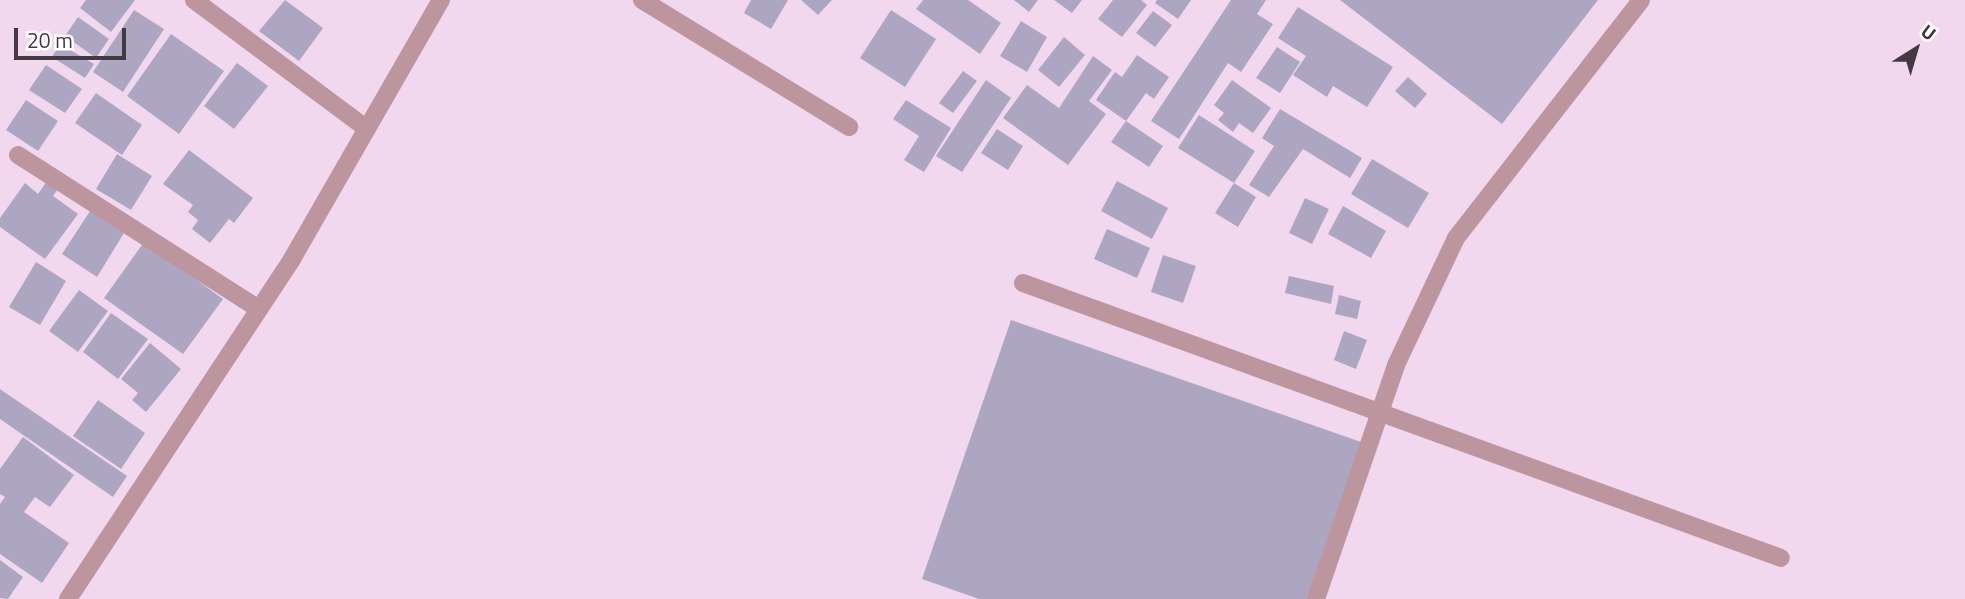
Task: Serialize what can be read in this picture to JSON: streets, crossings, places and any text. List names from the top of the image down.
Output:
{
  "scale_bar": "20 m",
  "north": "top right"
}
